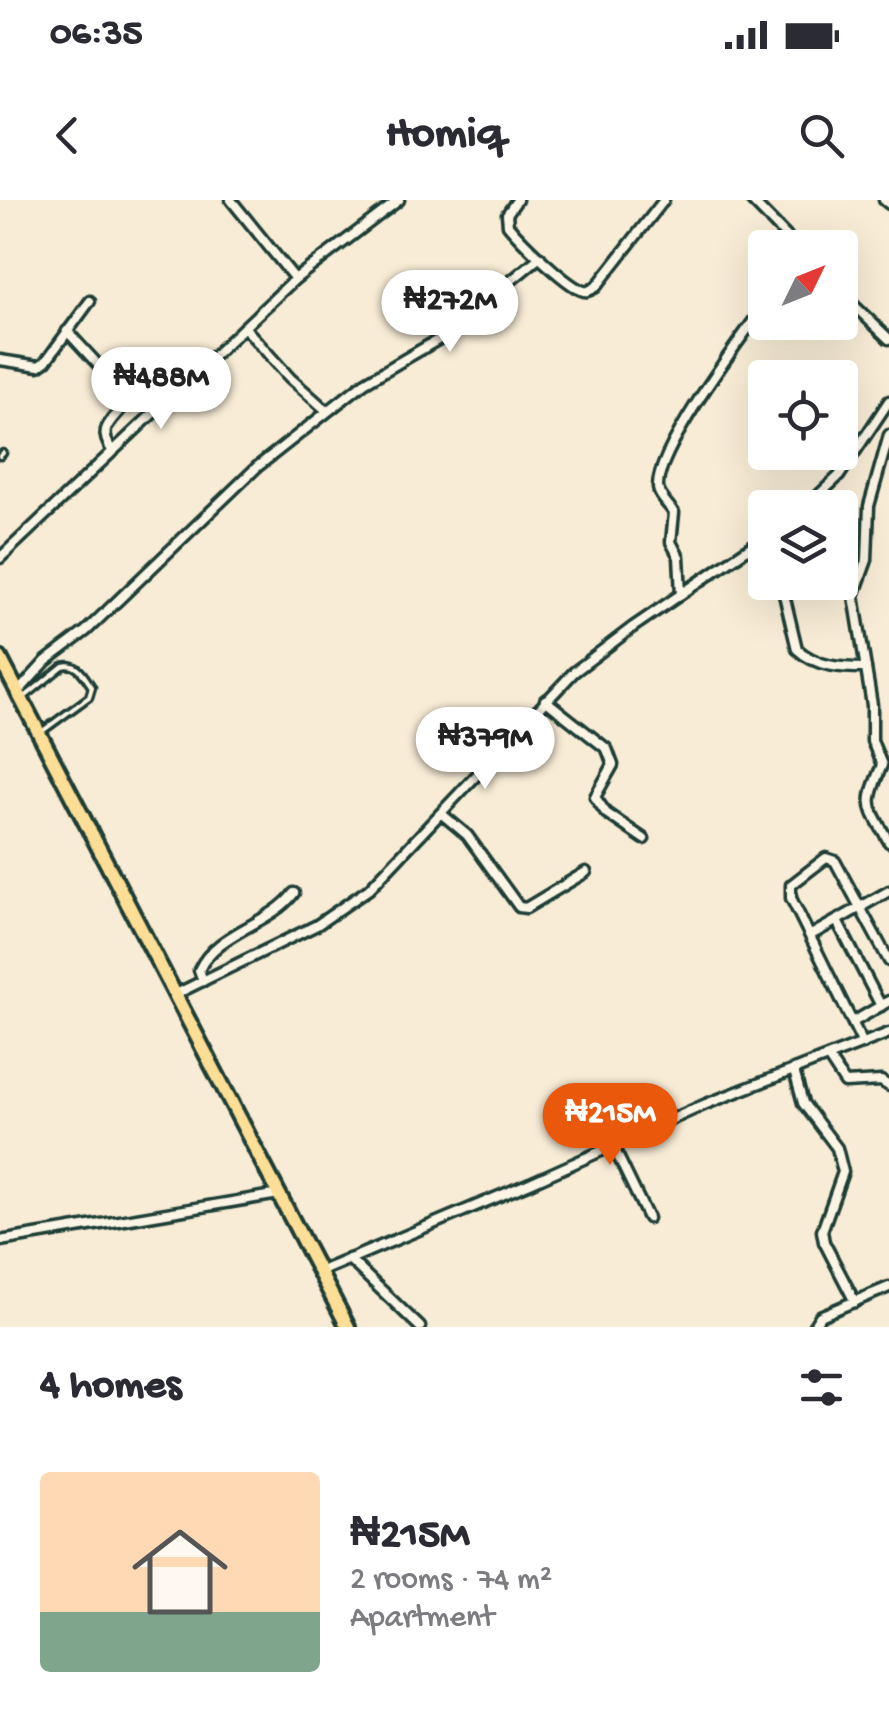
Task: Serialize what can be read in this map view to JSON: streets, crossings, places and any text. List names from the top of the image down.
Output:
{
  "north": "top right",
  "page": {
    "status": "06:35",
    "header": "Homiq",
    "price": [
      "₦272M",
      "₦488M",
      "₦379M",
      "₦215M"
    ],
    "heading": "4 homes",
    "list": [
      {
        "name": "₦215M",
        "note": "2 rooms · 74 m² · Apartment"
      }
    ]
  }
}
